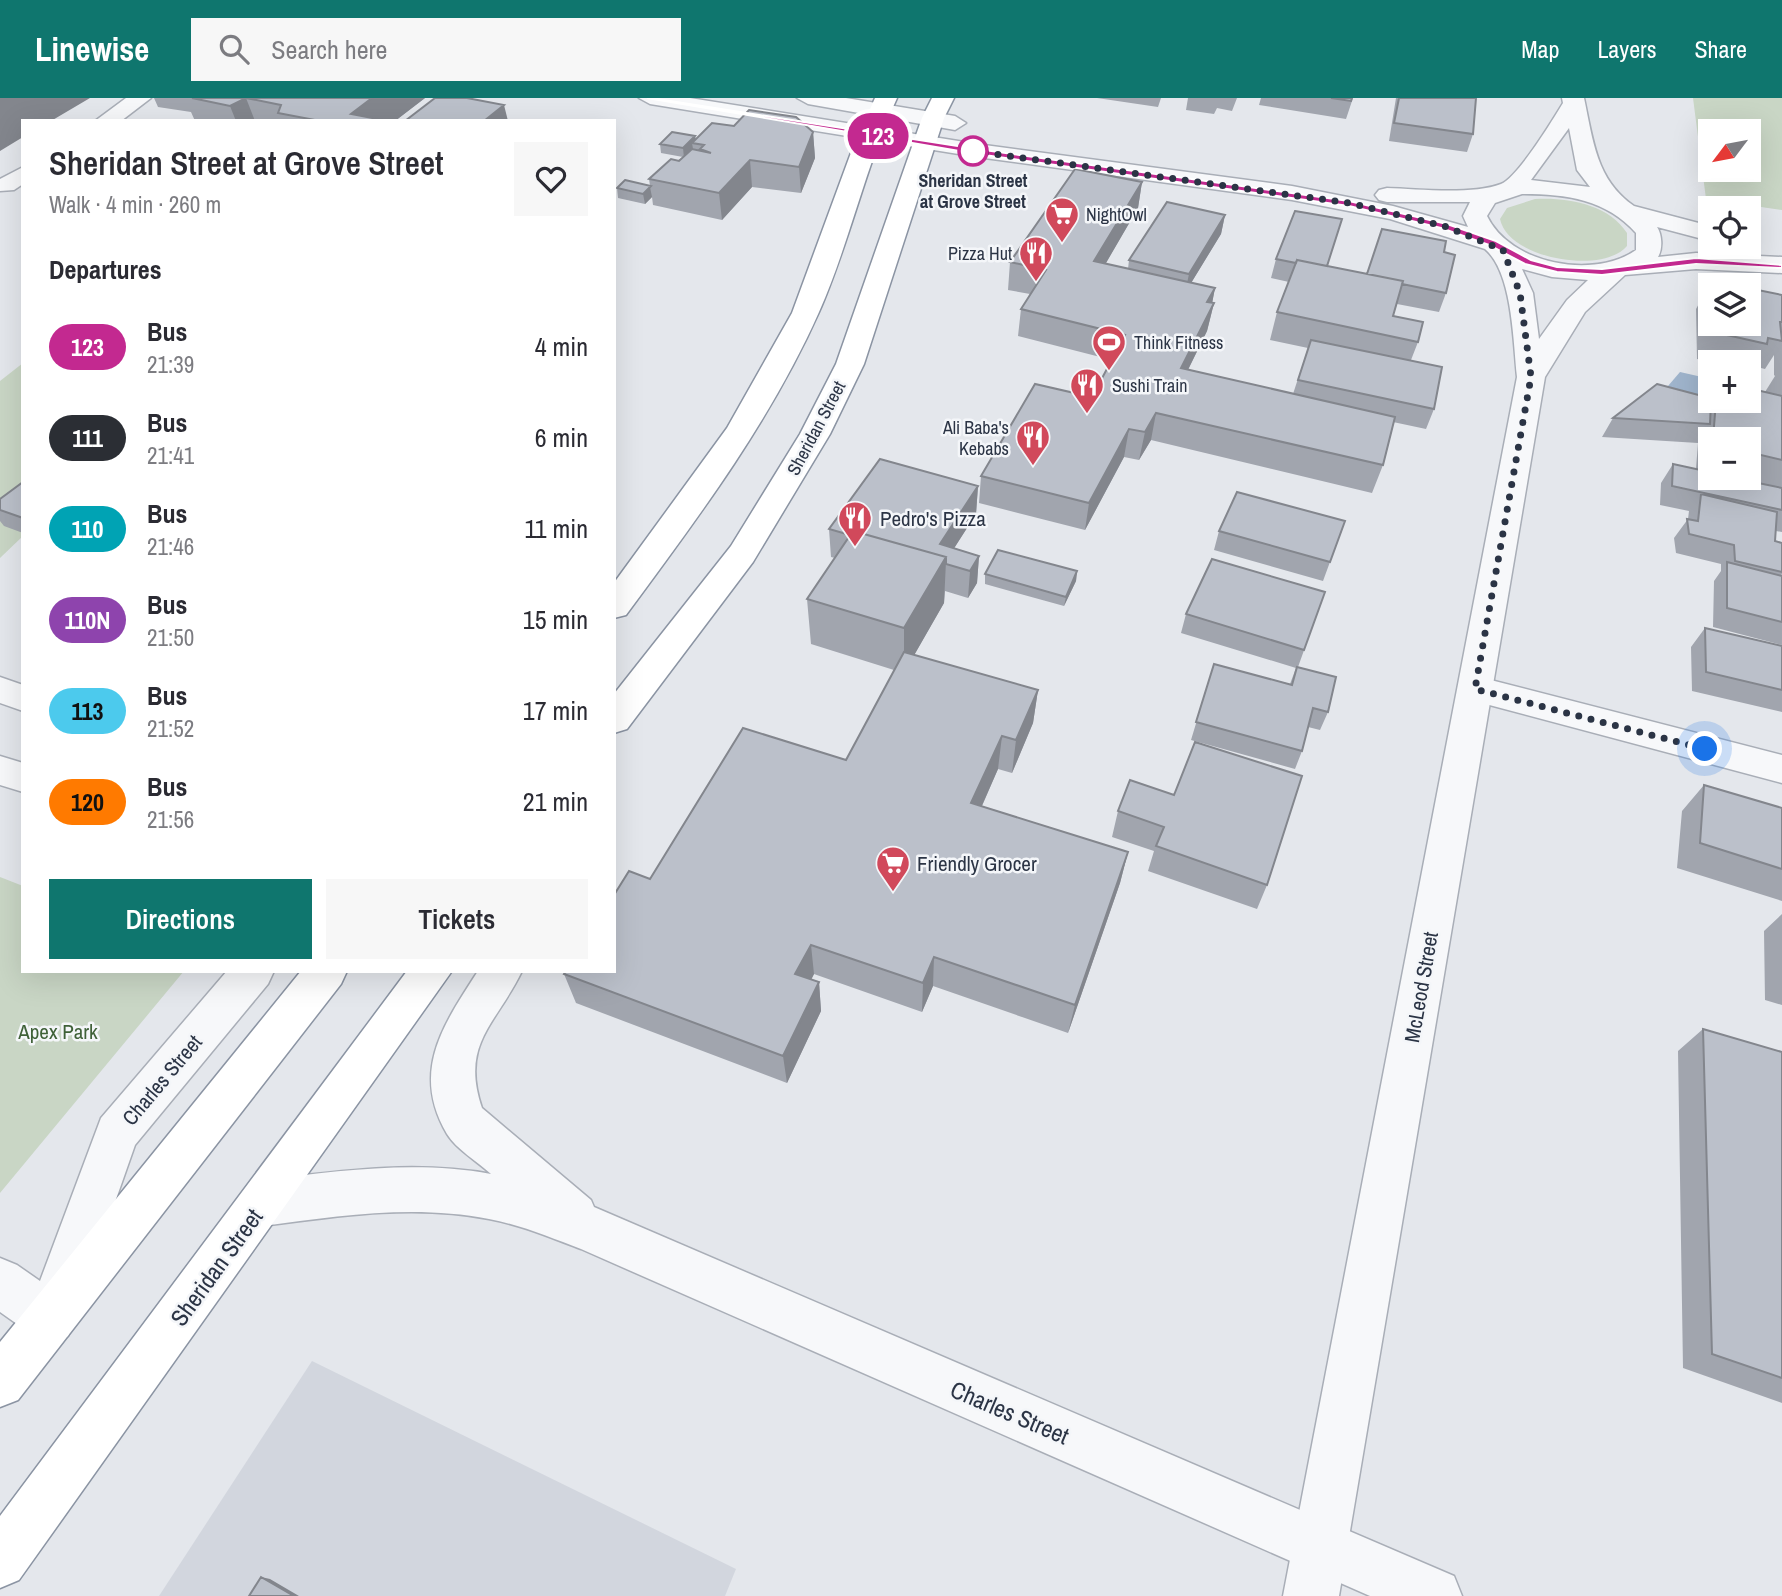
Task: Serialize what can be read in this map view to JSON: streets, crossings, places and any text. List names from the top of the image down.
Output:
{
  "streets": {
    "highway": ["Sheridan Street"],
    "street": ["McLeod Street", "Charles Street"]
  },
  "crossings": [
    ["Sheridan Street", "Charles Street"],
    ["McLeod Street", "Charles Street"]
  ],
  "parks": ["Apex Park"],
  "places": {
    "other": ["Sheridan Street at Grove Street"],
    "supermarket": ["NightOwl", "Friendly Grocer"],
    "restaurant": [
      "Pizza Hut",
      "Sushi Train",
      "Ali Baba's Kebabs",
      "Pedro's Pizza"
    ],
    "sports": ["Think Fitness"]
  },
  "lines": ["bus line 123"],
  "north": "bottom left",
  "page": {
    "header": "Linewise",
    "search": "Search here",
    "nav": ["Map", "Layers", "Share"],
    "on_map": "123",
    "map_buttons": ["+", "−"],
    "heading": [
      ["Sheridan Street at Grove Street", "Walk · 4 min · 260 m"],
      "Departures"
    ],
    "list": [
      {
        "mark": "123",
        "name": "Bus",
        "note": "21:39",
        "value": "4 min"
      },
      {
        "mark": "111",
        "name": "Bus",
        "note": "21:41",
        "value": "6 min"
      },
      {
        "mark": "110",
        "name": "Bus",
        "note": "21:46",
        "value": "11 min"
      },
      {
        "mark": "110N",
        "name": "Bus",
        "note": "21:50",
        "value": "15 min"
      },
      {
        "mark": "113",
        "name": "Bus",
        "note": "21:52",
        "value": "17 min"
      },
      {
        "mark": "120",
        "name": "Bus",
        "note": "21:56",
        "value": "21 min"
      }
    ],
    "buttons": ["Directions", "Tickets"]
  }
}
